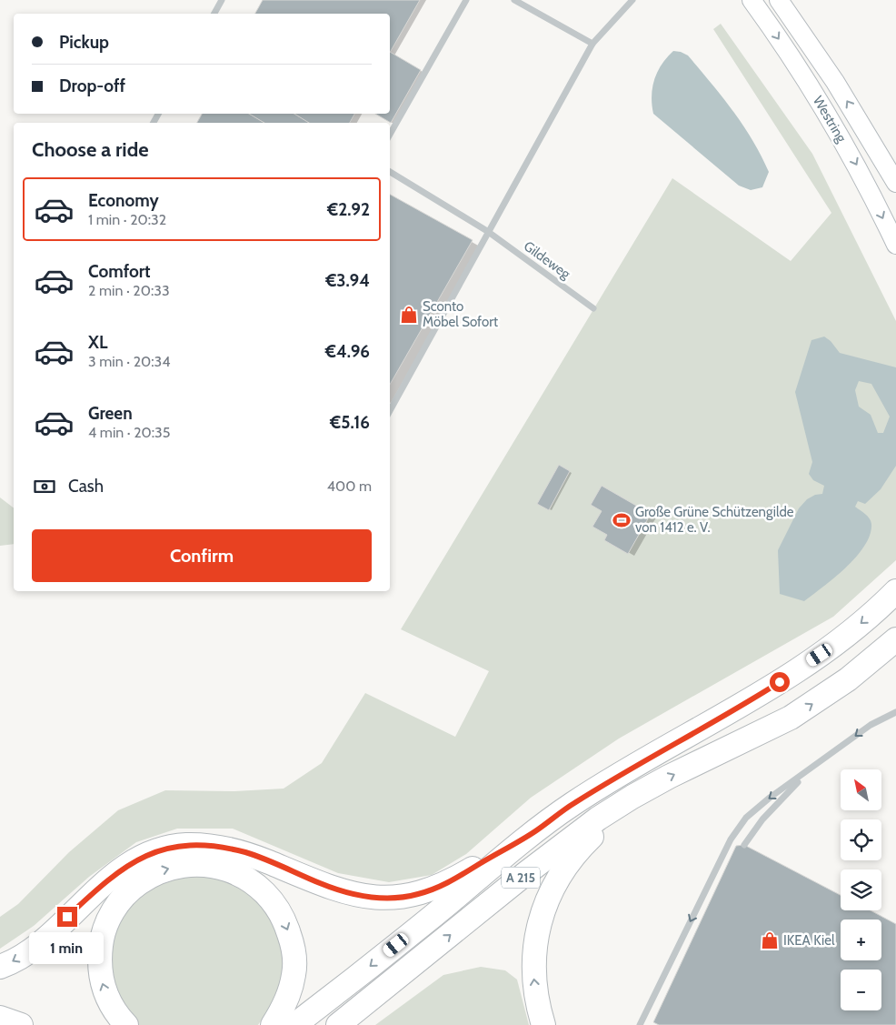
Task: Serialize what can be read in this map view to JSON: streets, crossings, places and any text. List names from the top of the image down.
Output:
{
  "streets": {
    "highway": ["A 215"],
    "main road": ["Westring"],
    "lane": ["Gildeweg"]
  },
  "places": {
    "shop": ["Sconto Möbel Sofort", "IKEA Kiel"],
    "sports": ["Große Grüne Schützengilde von 1412 e. V."]
  },
  "north": "top left",
  "page": {
    "banner": ["Pickup", "Drop-off"],
    "heading": "Choose a ride",
    "list": [
      {
        "name": "Economy",
        "note": "1 min · 20:32",
        "value": "€2.92"
      },
      {
        "name": "Comfort",
        "note": "2 min · 20:33",
        "value": "€3.94"
      },
      {
        "name": "XL",
        "note": "3 min · 20:34",
        "value": "€4.96"
      },
      {
        "name": "Green",
        "note": "4 min · 20:35",
        "value": "€5.16"
      }
    ],
    "pay": ["Cash", "400 m"],
    "buttons": "Confirm",
    "map_buttons": ["+", "−"],
    "bubble": "1 min"
  }
}
